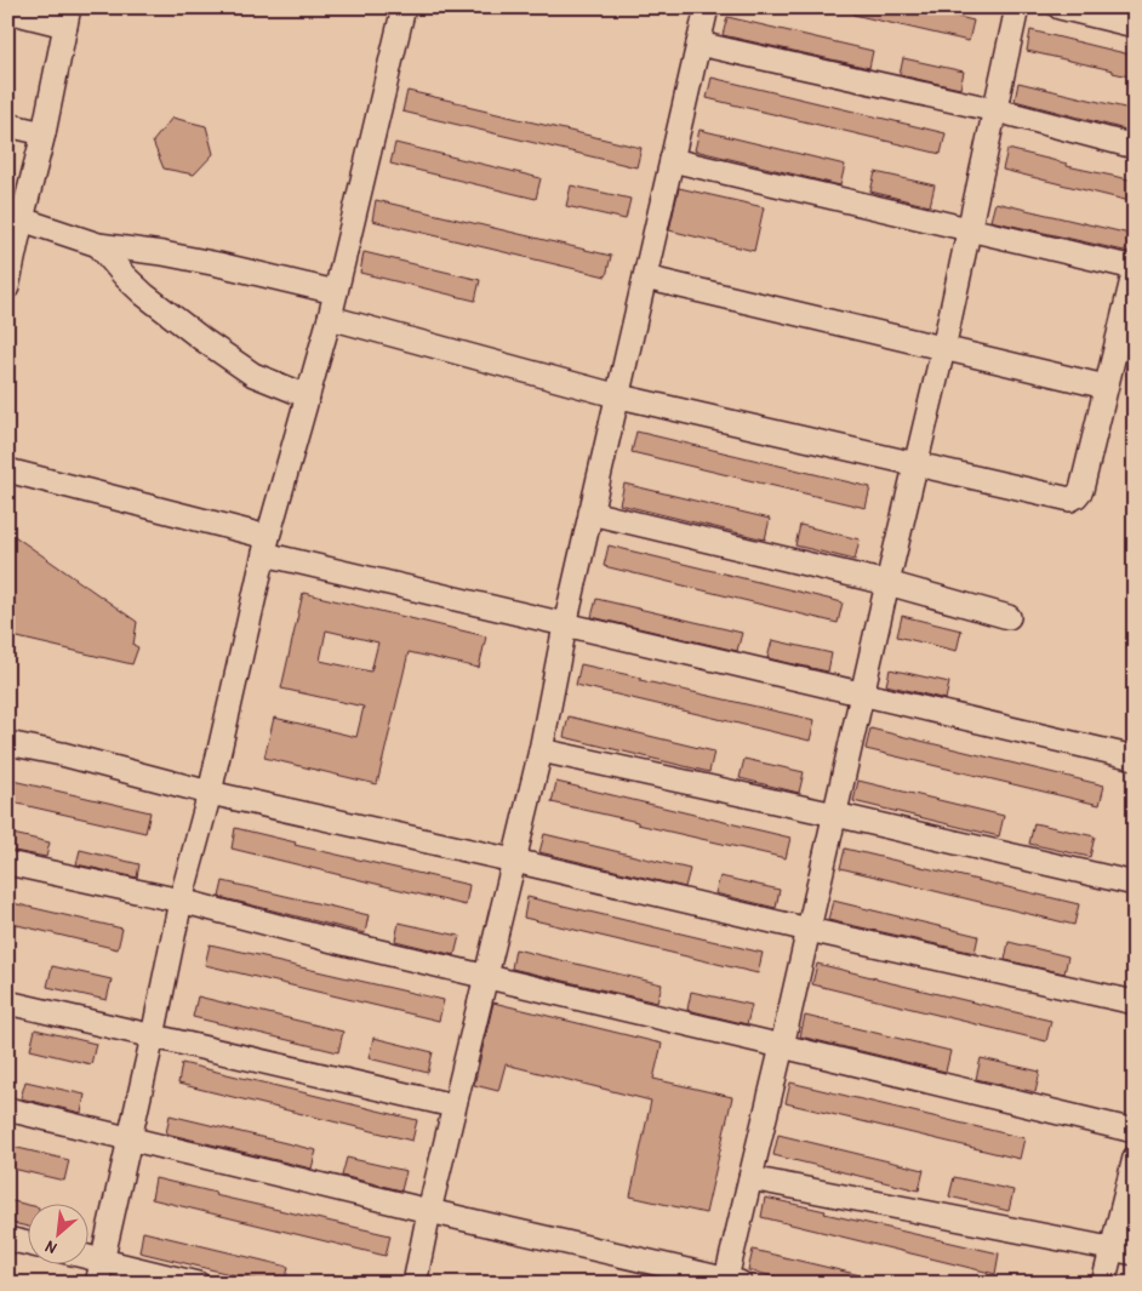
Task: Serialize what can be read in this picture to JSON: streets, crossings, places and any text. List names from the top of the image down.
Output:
{
  "north": "bottom left"
}
